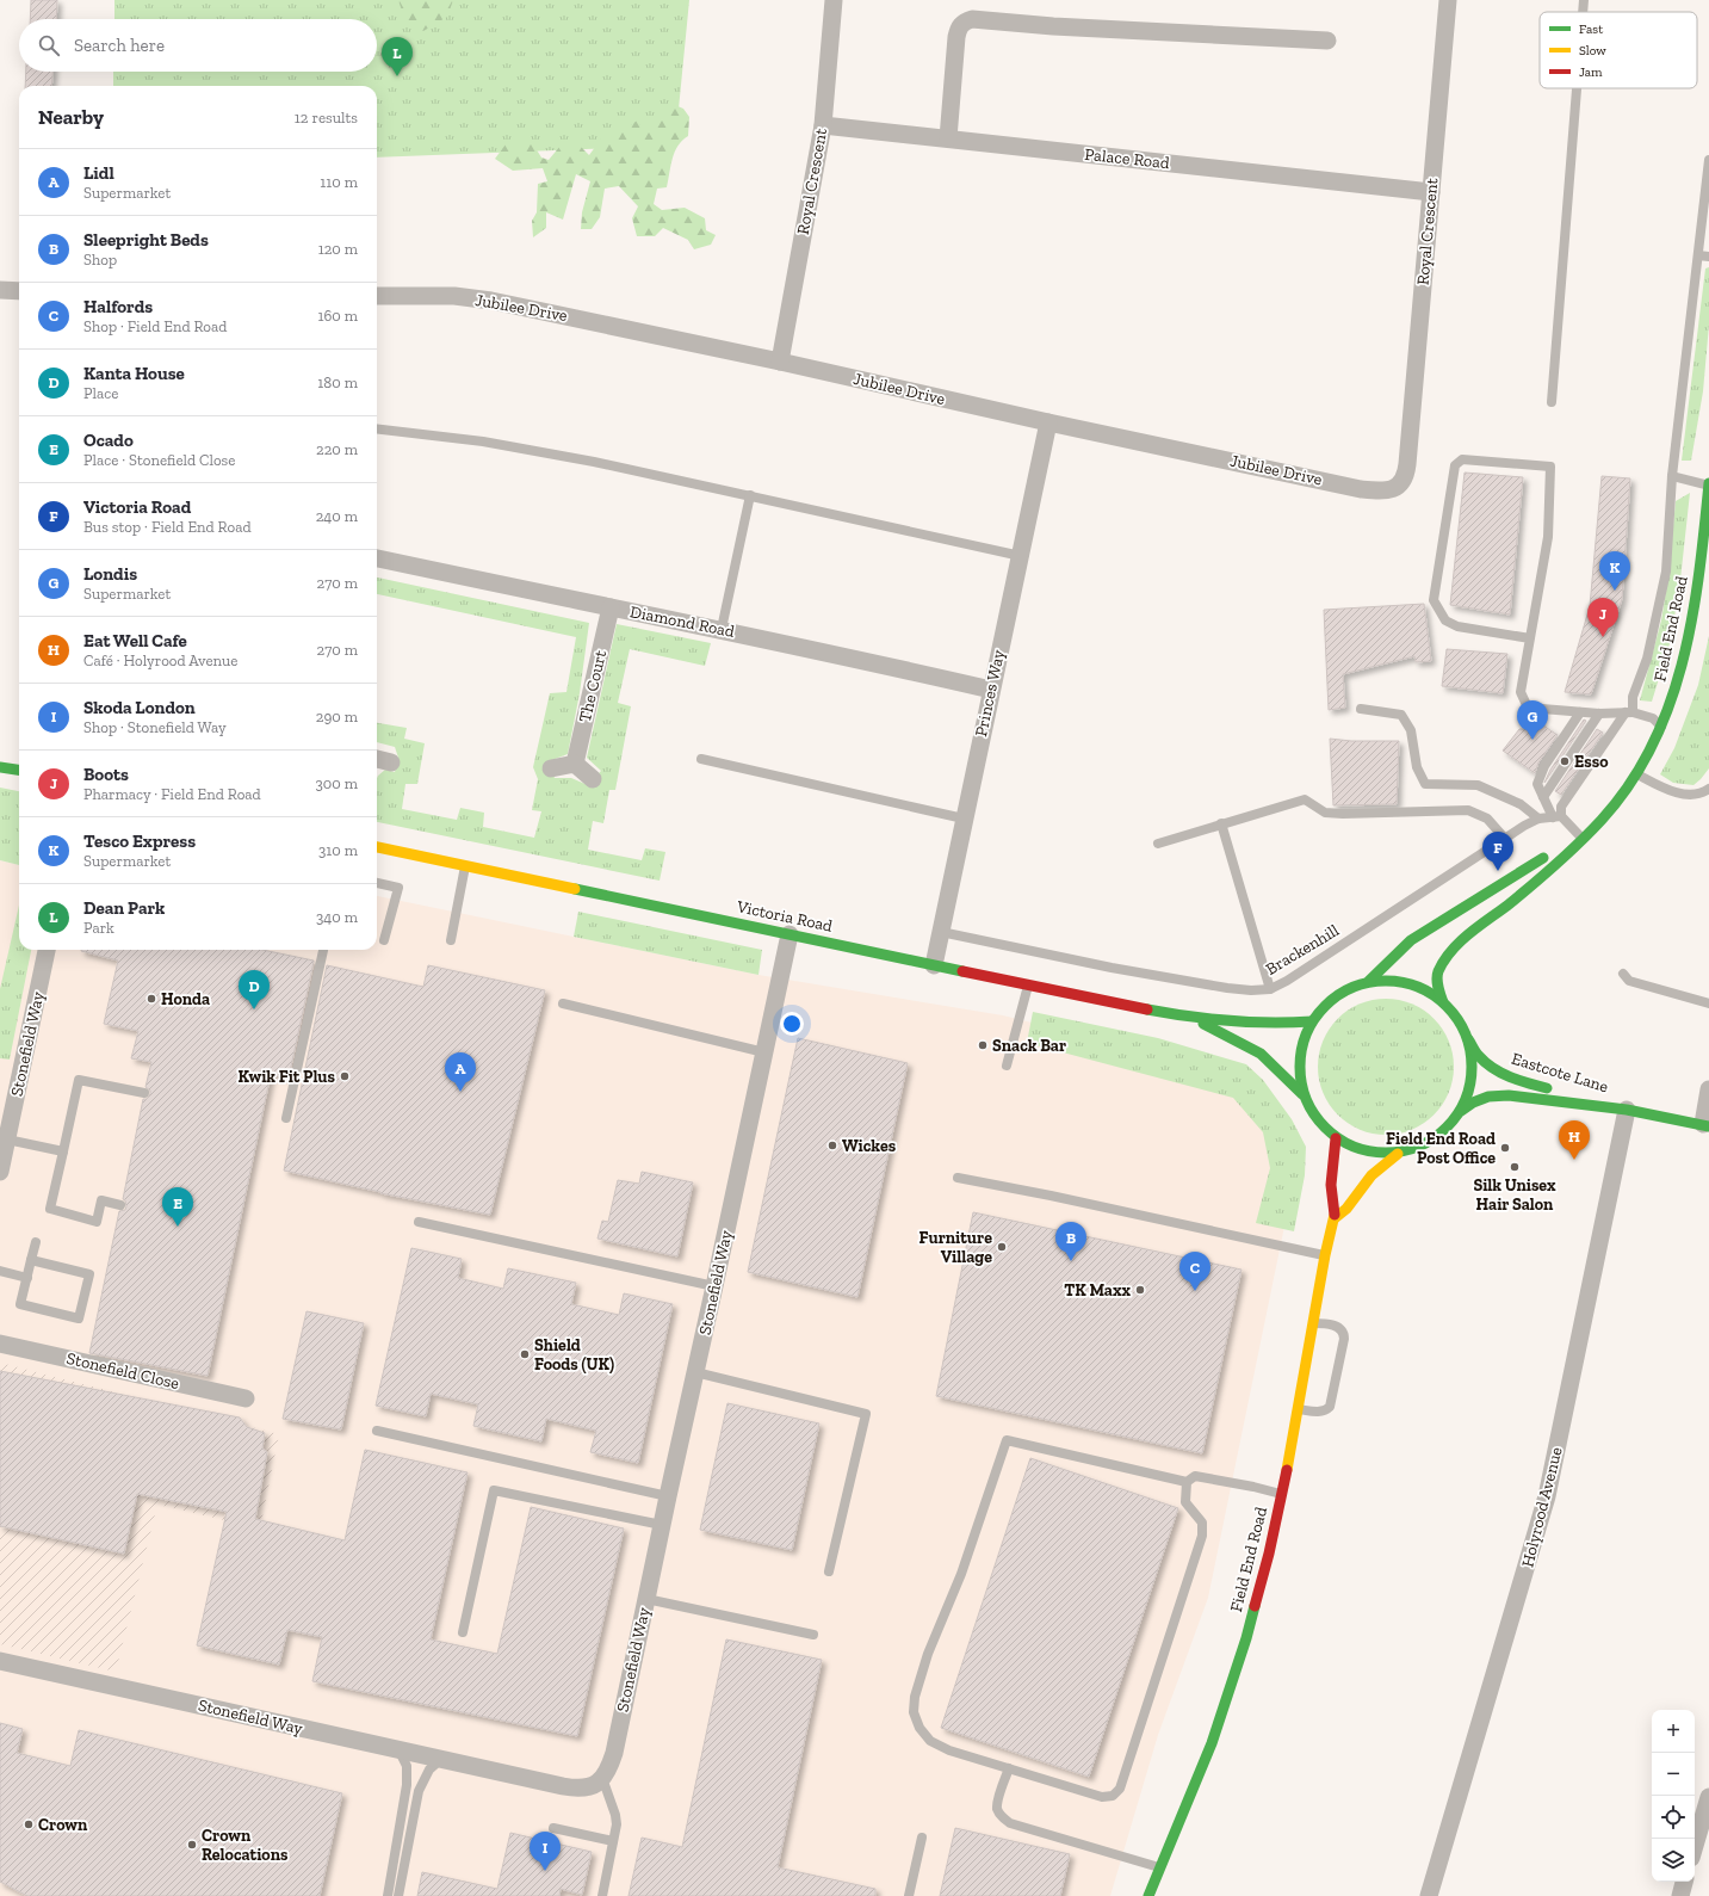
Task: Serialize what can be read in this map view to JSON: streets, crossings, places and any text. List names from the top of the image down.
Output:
{
  "streets": {
    "street": [
      "Palace Road",
      "Royal Crescent",
      "Jubilee Drive",
      "Diamond Road",
      "Field End Road",
      "The Court",
      "Princes Way",
      "Victoria Road",
      "Stonefield Way",
      "Eastcote Lane",
      "Stonefield Close",
      "Holyrood Avenue"
    ],
    "lane": ["Brackenhill"]
  },
  "crossings": [
    ["Palace Road", "Royal Crescent"],
    ["Royal Crescent", "Jubilee Drive"],
    ["Jubilee Drive", "Princes Way"],
    ["Diamond Road", "The Court"],
    ["Diamond Road", "Princes Way"],
    ["Princes Way", "Victoria Road"],
    ["Princes Way", "Brackenhill"],
    ["Victoria Road", "Stonefield Way"],
    ["Eastcote Lane", "Holyrood Avenue"]
  ],
  "places": [
    "Esso",
    "Honda",
    "Snack Bar",
    "Kwik Fit Plus",
    "Wickes",
    "Field End Road Post Office",
    "Silk Unisex Hair Salon",
    "Furniture Village",
    "TK Maxx",
    "Shield Foods (UK)",
    "Crown",
    "Crown Relocations"
  ],
  "legend": ["Fast", "Slow", "Jam"],
  "page": {
    "search": "Search here",
    "pins": [
      "L",
      "K",
      "J",
      "G",
      "F",
      "D",
      "A",
      "H",
      "E",
      "B",
      "C",
      "I"
    ],
    "heading": ["Nearby", "12 results"],
    "list": [
      {
        "mark": "A",
        "name": "Lidl",
        "note": "Supermarket",
        "value": "110 m"
      },
      {
        "mark": "B",
        "name": "Sleepright Beds",
        "note": "Shop",
        "value": "120 m"
      },
      {
        "mark": "C",
        "name": "Halfords",
        "note": "Shop · Field End Road",
        "value": "160 m"
      },
      {
        "mark": "D",
        "name": "Kanta House",
        "note": "Place",
        "value": "180 m"
      },
      {
        "mark": "E",
        "name": "Ocado",
        "note": "Place · Stonefield Close",
        "value": "220 m"
      },
      {
        "mark": "F",
        "name": "Victoria Road",
        "note": "Bus stop · Field End Road",
        "value": "240 m"
      },
      {
        "mark": "G",
        "name": "Londis",
        "note": "Supermarket",
        "value": "270 m"
      },
      {
        "mark": "H",
        "name": "Eat Well Cafe",
        "note": "Café · Holyrood Avenue",
        "value": "270 m"
      },
      {
        "mark": "I",
        "name": "Skoda London",
        "note": "Shop · Stonefield Way",
        "value": "290 m"
      },
      {
        "mark": "J",
        "name": "Boots",
        "note": "Pharmacy · Field End Road",
        "value": "300 m"
      },
      {
        "mark": "K",
        "name": "Tesco Express",
        "note": "Supermarket",
        "value": "310 m"
      },
      {
        "mark": "L",
        "name": "Dean Park",
        "note": "Park",
        "value": "340 m"
      }
    ],
    "map_buttons": ["+", "−"]
  }
}
